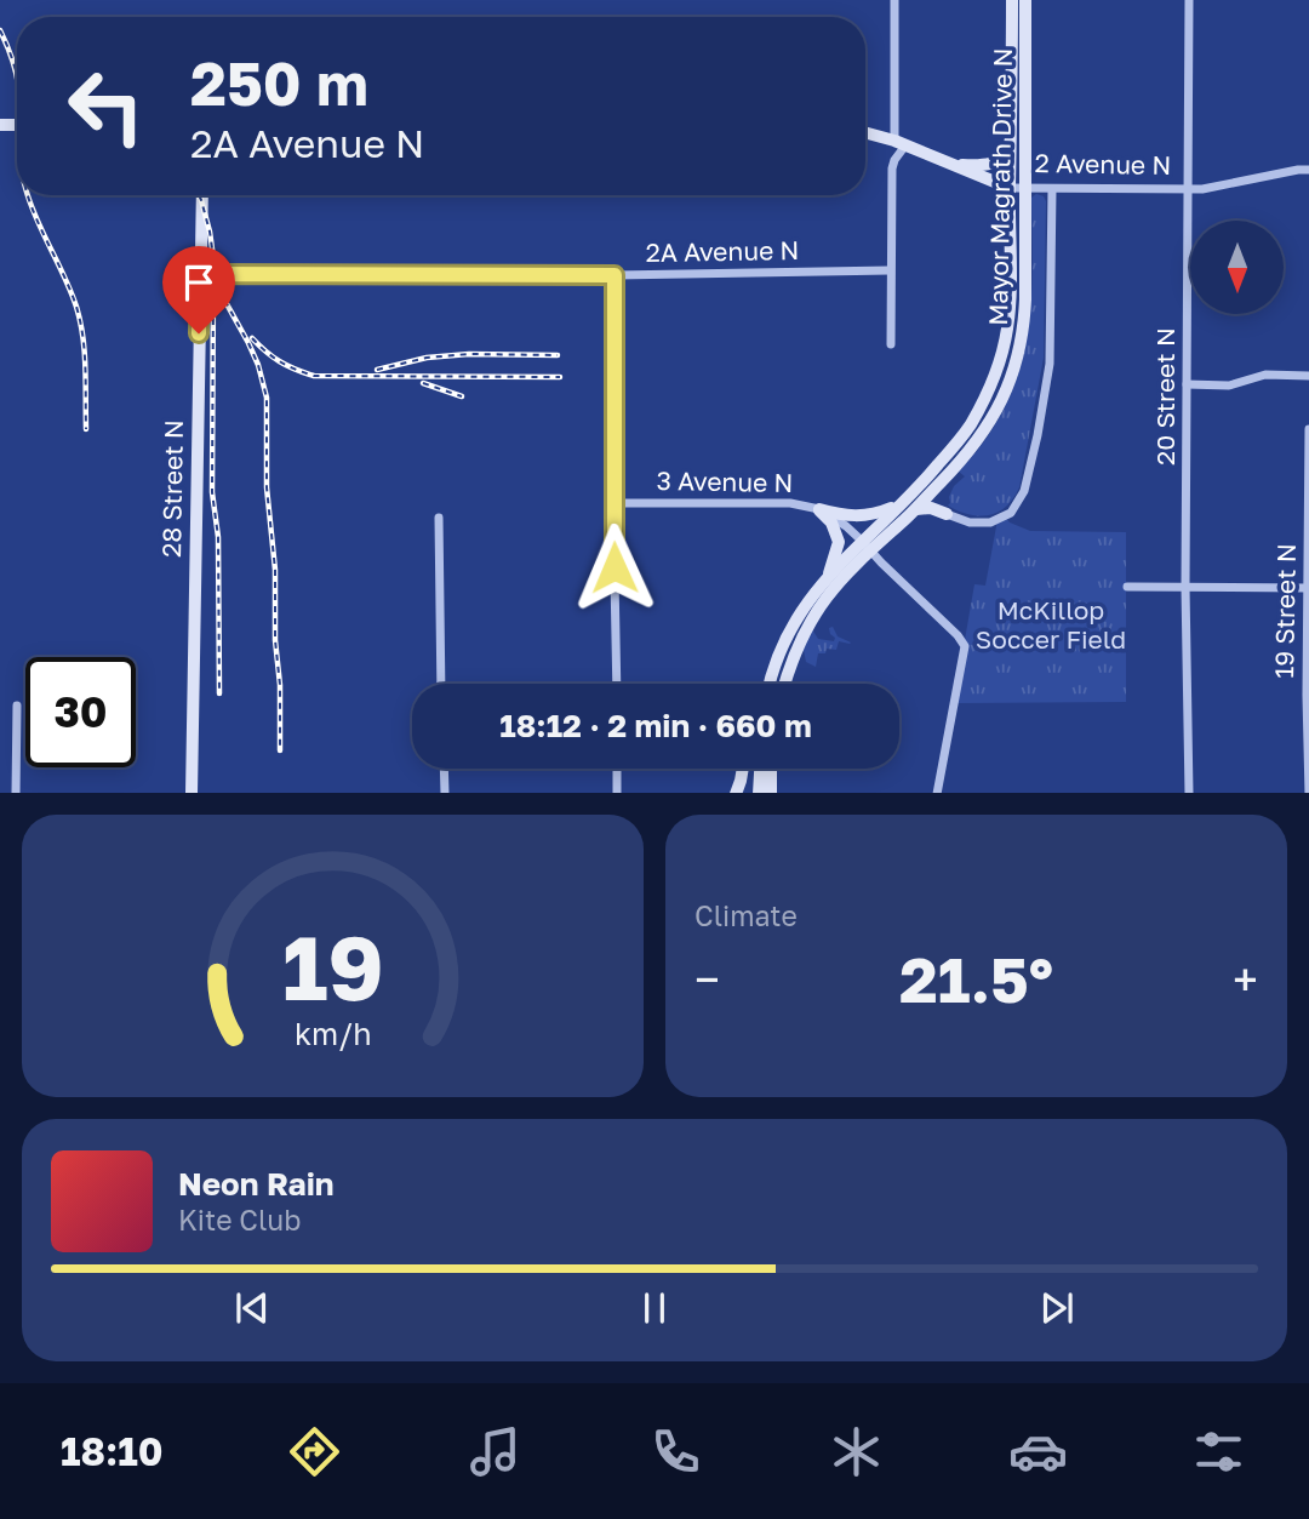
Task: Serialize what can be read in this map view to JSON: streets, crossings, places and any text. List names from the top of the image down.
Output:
{
  "streets": {
    "main road": ["2 Avenue N", "Mayor Magrath Drive N", "28 Street N"],
    "street": [
      "2A Avenue N",
      "20 Street N",
      "3 Avenue N",
      "19 Street N"
    ]
  },
  "crossings": [
    ["2 Avenue N", "Mayor Magrath Drive N"],
    ["2 Avenue N", "20 Street N"],
    ["Mayor Magrath Drive N", "3 Avenue N"],
    ["2A Avenue N", "28 Street N"]
  ],
  "parks": ["McKillop Soccer Field"],
  "north": "bottom",
  "page": {
    "turn": ["250 m", "2A Avenue N"],
    "limit": "30",
    "trip": "18:12 · 2 min · 660 m",
    "tile": "Climate",
    "heat": ["−", "21.5°", "+"],
    "song": ["Neon Rain", "Kite Club"],
    "tabs": "18:10",
    "gauge": ["19", "km/h"]
  }
}
